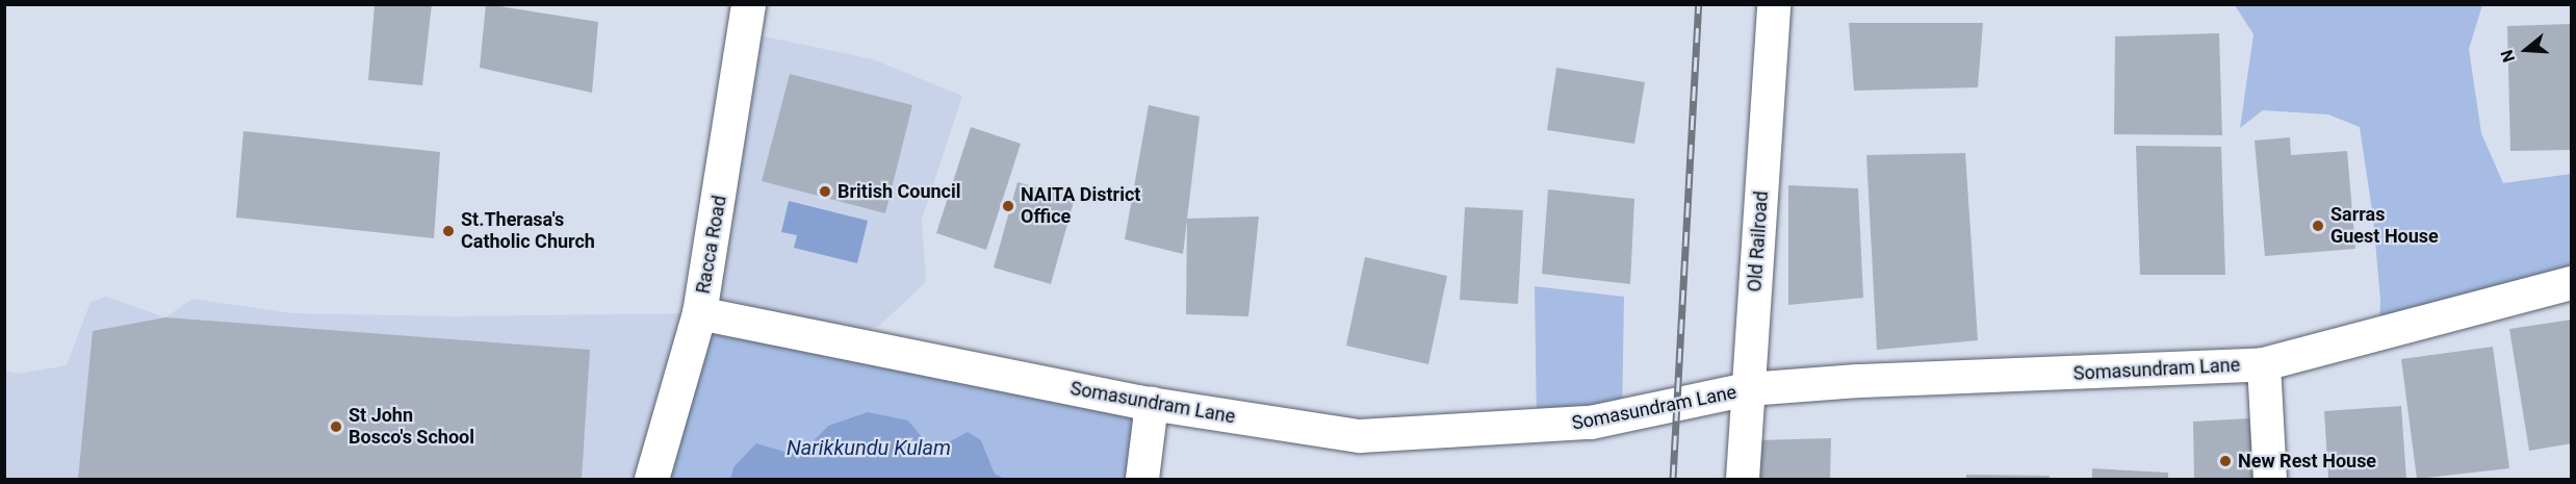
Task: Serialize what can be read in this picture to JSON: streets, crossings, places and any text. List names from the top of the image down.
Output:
{
  "streets": {
    "street": ["Old Railroad", "Racca Road", "Somasundram Lane"]
  },
  "crossings": [
    ["Old Railroad", "Somasundram Lane"],
    ["Racca Road", "Somasundram Lane"]
  ],
  "water": ["Narikkundu Kulam"],
  "places": [
    "British Council",
    "NAITA District Office",
    "Sarras Guest House",
    "St.Therasa's Catholic Church",
    "St John Bosco's School",
    "New Rest House"
  ],
  "north": "left"
}
